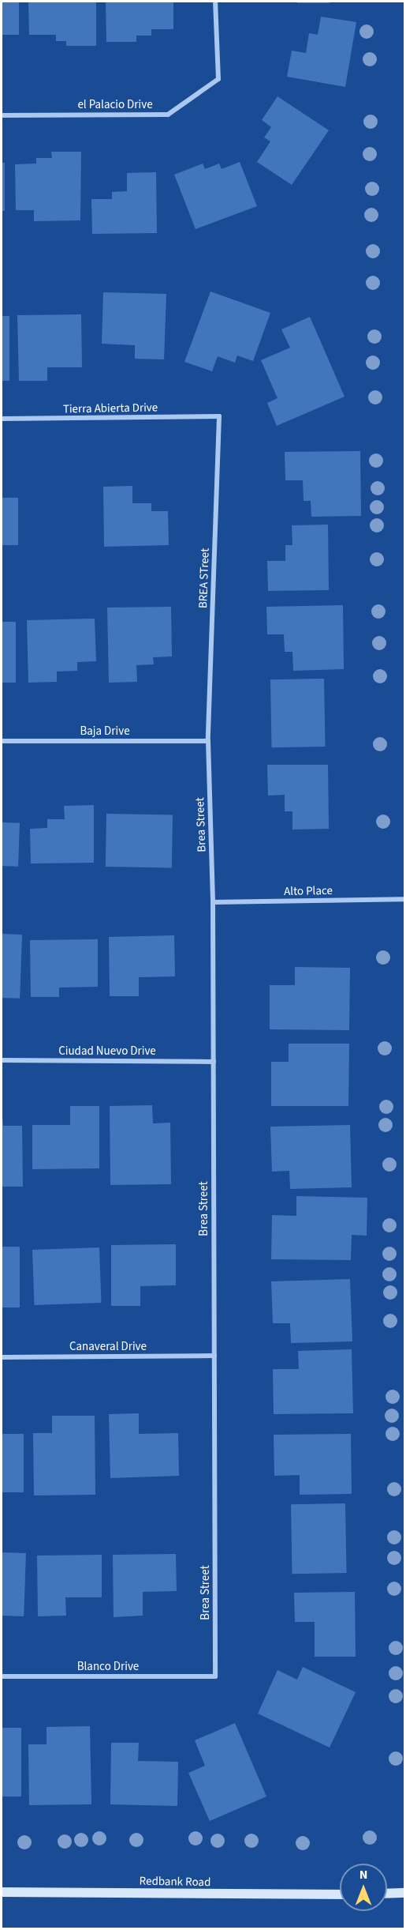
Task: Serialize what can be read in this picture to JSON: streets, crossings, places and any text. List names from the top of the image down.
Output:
{
  "streets": {
    "street": [
      "el Palacio Drive",
      "Tierra Abierta Drive",
      "BREA STreet",
      "Baja Drive",
      "Brea Street",
      "Alto Place",
      "Ciudad Nuevo Drive",
      "Canaveral Drive",
      "Blanco Drive",
      "Redbank Road"
    ]
  },
  "crossings": [
    ["Tierra Abierta Drive", "BREA STreet"],
    ["BREA STreet", "Baja Drive"],
    ["BREA STreet", "Brea Street"],
    ["Baja Drive", "Brea Street"],
    ["Brea Street", "Alto Place"],
    ["Brea Street", "Ciudad Nuevo Drive"],
    ["Brea Street", "Canaveral Drive"],
    ["Brea Street", "Blanco Drive"]
  ],
  "north": "top"
}
